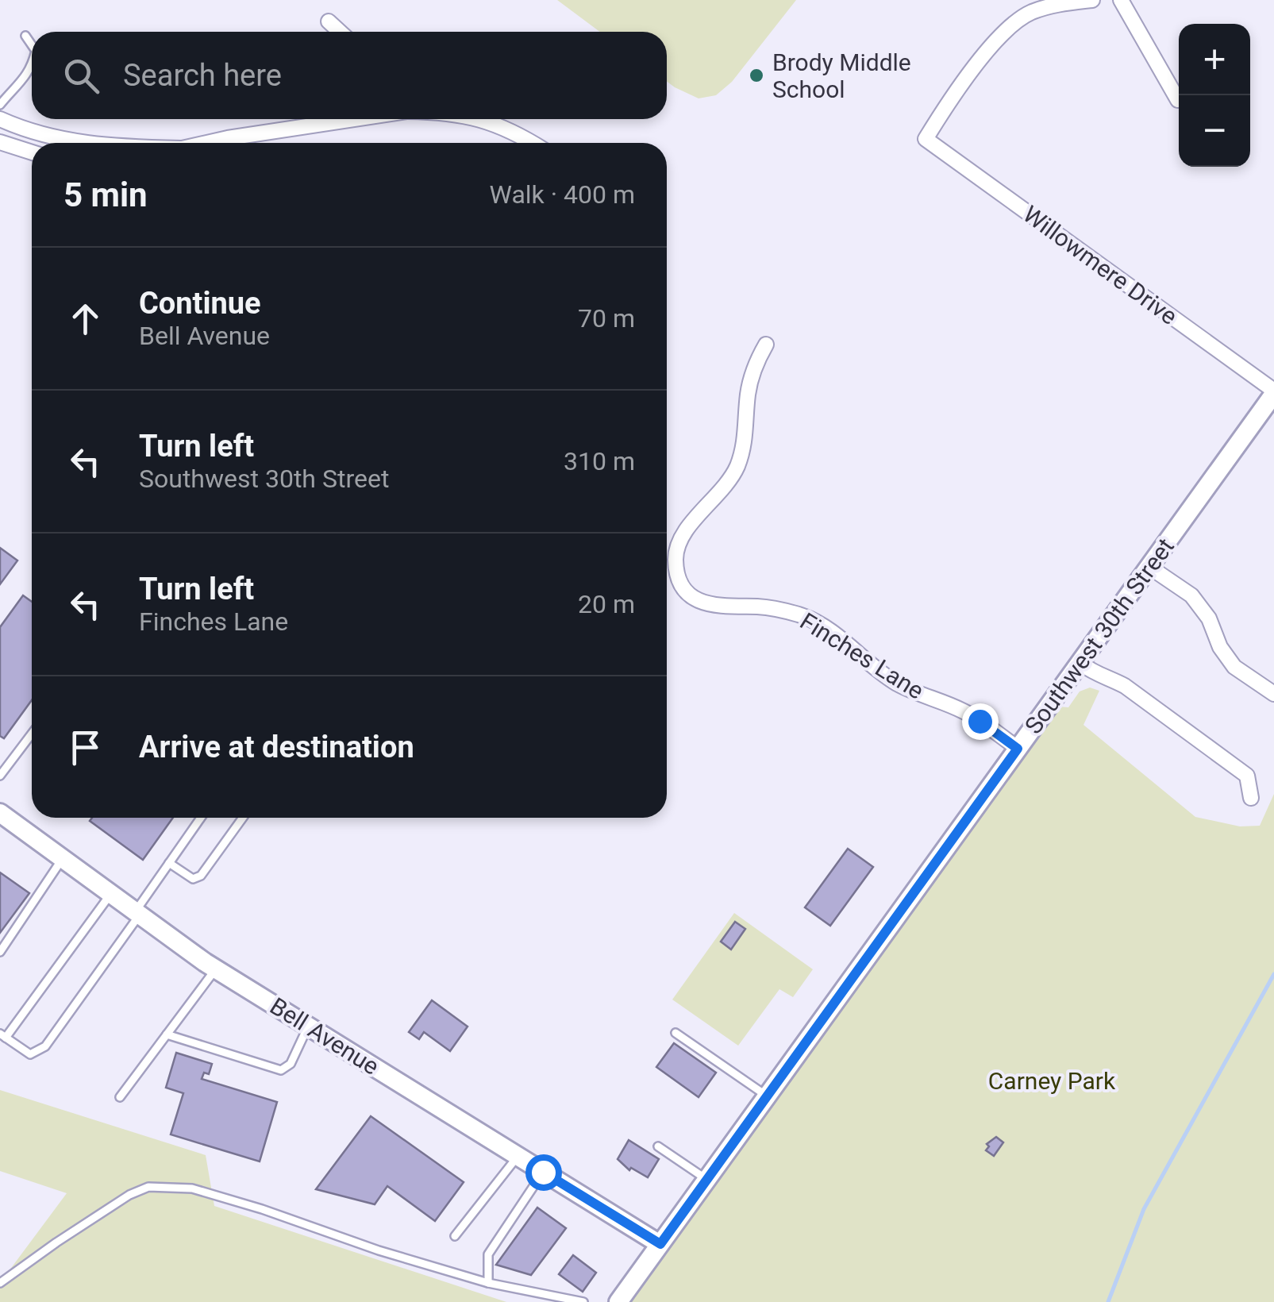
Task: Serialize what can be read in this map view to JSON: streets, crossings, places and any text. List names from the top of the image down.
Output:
{
  "streets": {
    "street": [
      "Willowmere Drive",
      "Southwest 30th Street",
      "Finches Lane",
      "Bell Avenue"
    ]
  },
  "crossings": [
    ["Willowmere Drive", "Southwest 30th Street"],
    ["Southwest 30th Street", "Finches Lane"],
    ["Southwest 30th Street", "Bell Avenue"]
  ],
  "parks": ["Carney Park"],
  "places": ["Brody Middle School"],
  "page": {
    "map_buttons": ["+", "−"],
    "search": "Search here",
    "heading": ["5 min", "Walk · 400 m"],
    "list": [
      ["Continue", "Bell Avenue", "70 m"],
      ["Turn left", "Southwest 30th Street", "310 m"],
      ["Turn left", "Finches Lane", "20 m"],
      "Arrive at destination"
    ]
  }
}
